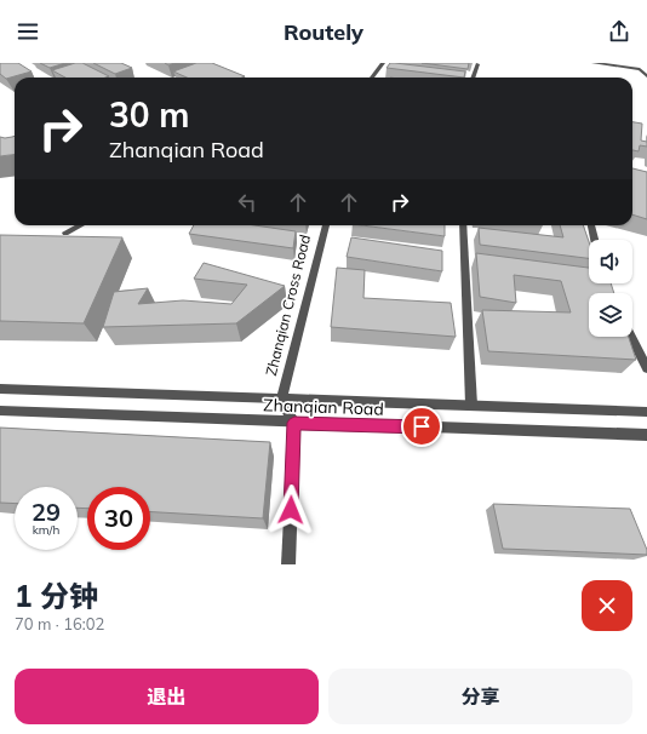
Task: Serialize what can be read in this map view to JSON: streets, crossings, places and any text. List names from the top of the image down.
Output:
{
  "streets": {
    "street": ["Zhanqian Cross Road", "Zhanqian Road"]
  },
  "crossings": [
    ["Zhanqian Cross Road", "Zhanqian Road"]
  ],
  "page": {
    "header": "Routely",
    "turn": ["30 m", "Zhanqian Road"],
    "speed": "29 km/h",
    "limit": "30",
    "heading": ["1 分钟", "70 m · 16:02"],
    "buttons": ["退出", "分享"]
  }
}
